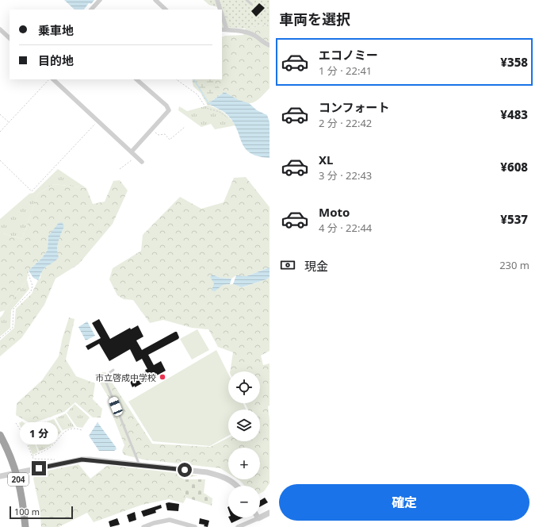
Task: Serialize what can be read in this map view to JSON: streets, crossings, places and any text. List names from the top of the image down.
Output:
{
  "streets": {
    "highway": ["204"]
  },
  "places": ["市立啓成中学校"],
  "scale_bar": "100 m",
  "page": {
    "heading": "車両を選択",
    "banner": ["乗車地", "目的地"],
    "list": [
      {
        "name": "エコノミー",
        "note": "1 分 · 22:41",
        "value": "¥358"
      },
      {
        "name": "コンフォート",
        "note": "2 分 · 22:42",
        "value": "¥483"
      },
      {
        "name": "XL",
        "note": "3 分 · 22:43",
        "value": "¥608"
      },
      {
        "name": "Moto",
        "note": "4 分 · 22:44",
        "value": "¥537"
      }
    ],
    "pay": ["現金", "230 m"],
    "map_buttons": ["+", "−"],
    "bubble": "1 分",
    "buttons": "確定",
    "scale": "100 m"
  }
}
